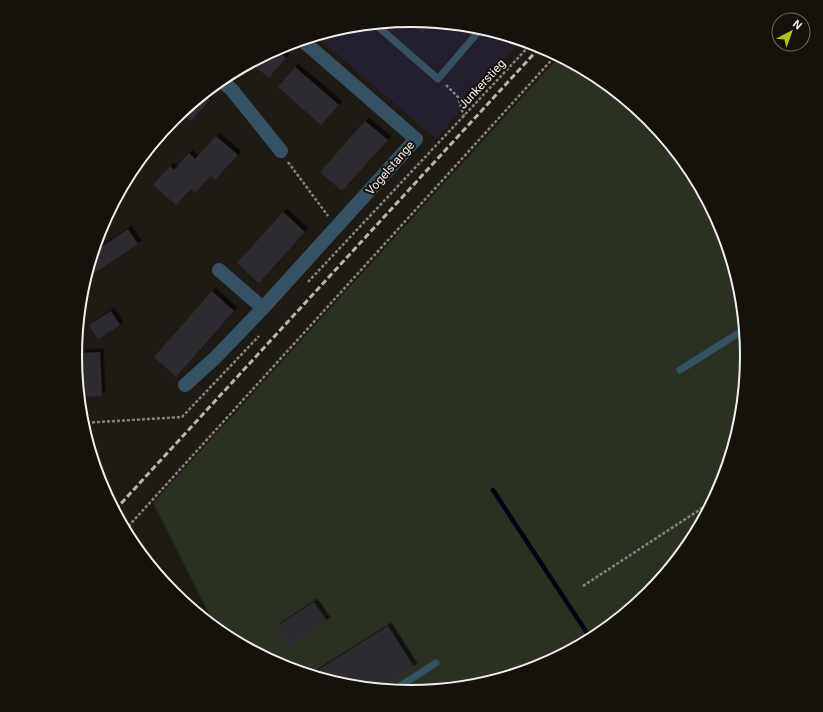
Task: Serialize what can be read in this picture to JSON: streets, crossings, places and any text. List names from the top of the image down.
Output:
{
  "streets": {
    "street": ["Vogelstange"],
    "path": ["Junkerstieg"]
  },
  "north": "top right"
}
